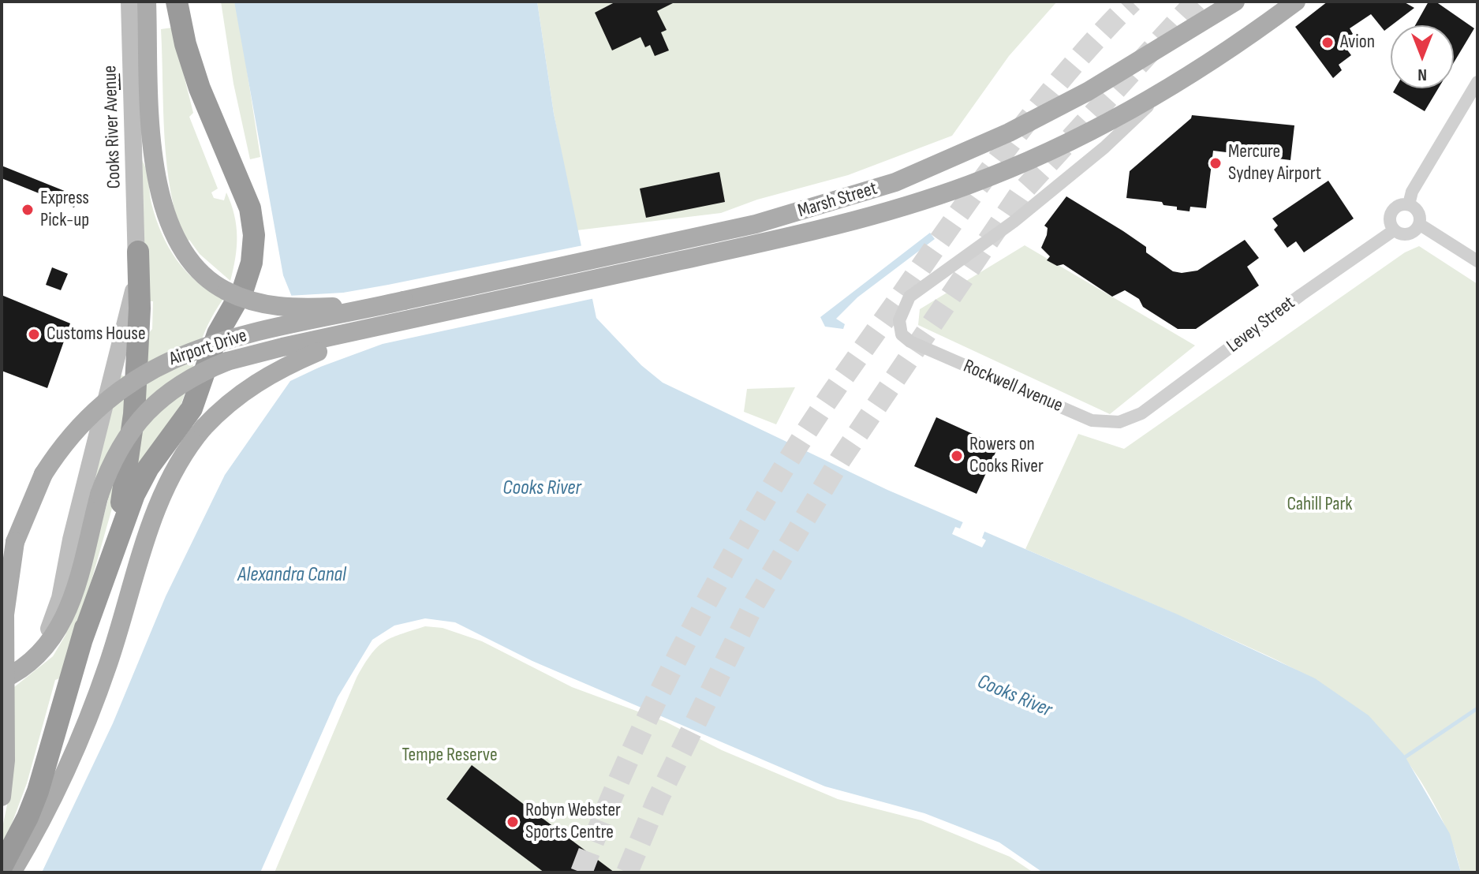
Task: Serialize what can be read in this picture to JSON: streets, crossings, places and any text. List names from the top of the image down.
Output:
{
  "streets": {
    "main road": ["Marsh Street", "Airport Drive"],
    "street": ["Cooks River Avenue", "Levey Street", "Rockwell Avenue"]
  },
  "crossings": [
    ["Marsh Street", "Airport Drive"],
    ["Marsh Street", "Rockwell Avenue"],
    ["Levey Street", "Rockwell Avenue"]
  ],
  "water": ["Cooks River", "Alexandra Canal"],
  "parks": ["Cahill Park", "Tempe Reserve"],
  "places": [
    "Avion",
    "Mercure Sydney Airport",
    "Express Pick-up",
    "Customs House",
    "Rowers on Cooks River",
    "Robyn Webster Sports Centre"
  ],
  "north": "bottom"
}
